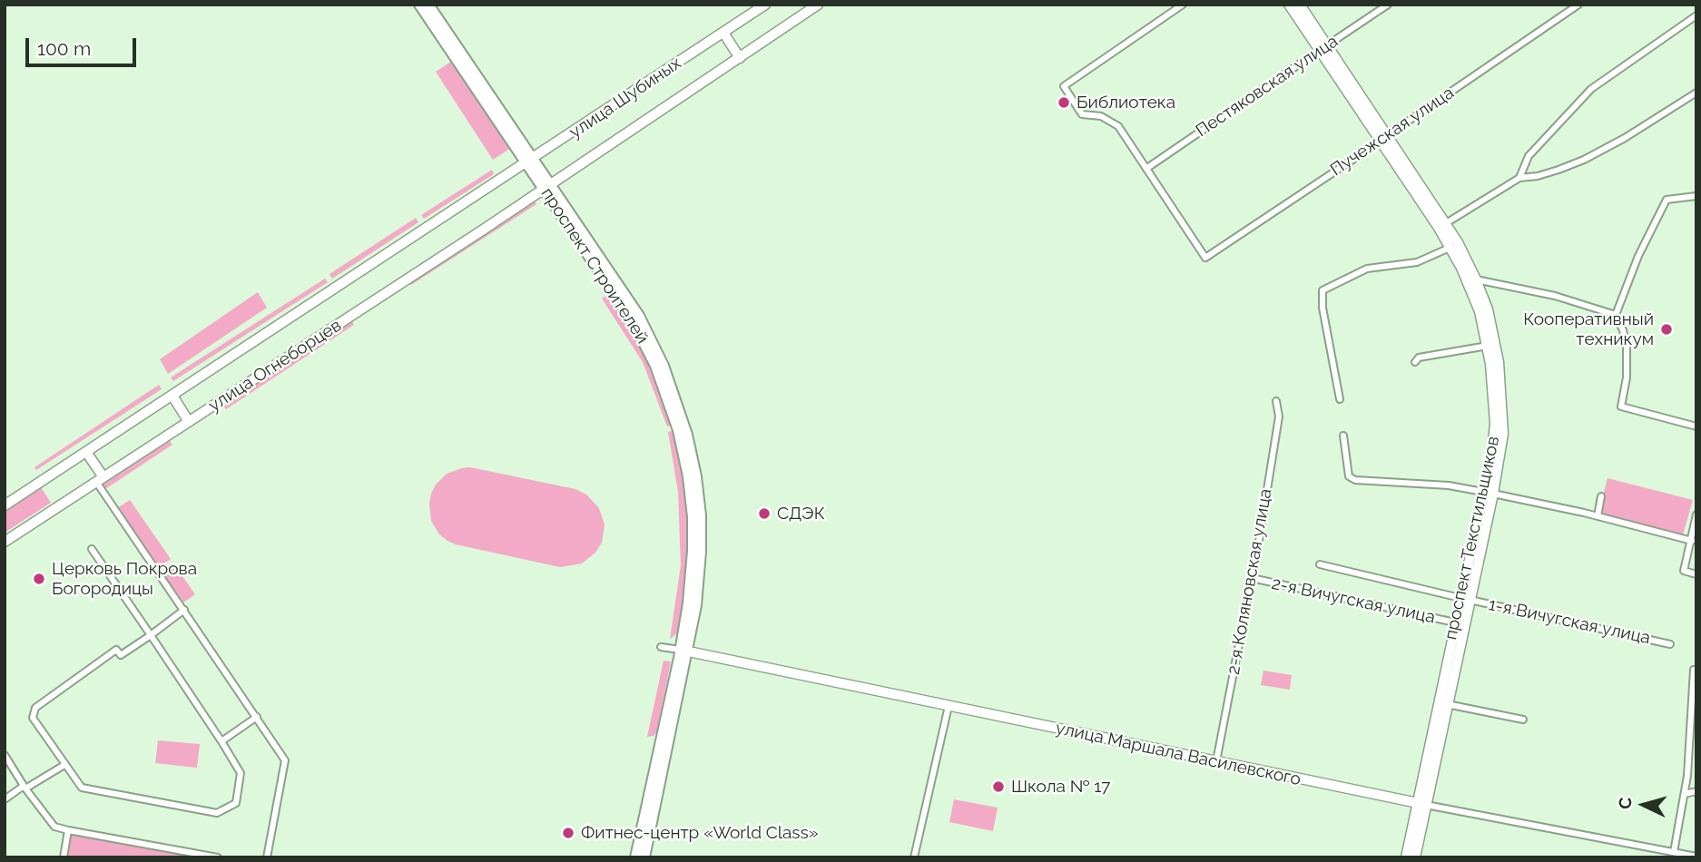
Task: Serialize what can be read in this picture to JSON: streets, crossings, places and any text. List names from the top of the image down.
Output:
{
  "streets": {
    "main road": [
      "улица Шубиных",
      "проспект Строителей",
      "улица Огнеборцев",
      "проспект Текстильщиков",
      "улица Маршала Василевского"
    ],
    "street": [
      "Пестяковская улица",
      "Пучежская улица",
      "2-я Коляновская улица",
      "2-я Вичугская улица",
      "1-я Вичугская улица"
    ]
  },
  "crossings": [
    ["Пестяковская улица", "Пучежская улица"],
    ["Пестяковская улица", "проспект Текстильщиков"],
    ["улица Шубиных", "проспект Строителей"],
    ["улица Шубиных", "улица Огнеборцев"],
    ["Пучежская улица", "проспект Текстильщиков"],
    ["проспект Строителей", "улица Огнеборцев"],
    ["проспект Строителей", "улица Маршала Василевского"],
    ["проспект Текстильщиков", "2-я Вичугская улица"],
    ["проспект Текстильщиков", "1-я Вичугская улица"],
    ["проспект Текстильщиков", "улица Маршала Василевского"],
    ["2-я Коляновская улица", "2-я Вичугская улица"],
    ["2-я Коляновская улица", "улица Маршала Василевского"]
  ],
  "places": [
    "Библиотека",
    "Кооперативный техникум",
    "СДЭК",
    "Церковь Покрова Богородицы",
    "Школа № 17",
    "Фитнес-центр «World Class»"
  ],
  "scale_bar": "100 m",
  "north": "left"
}
